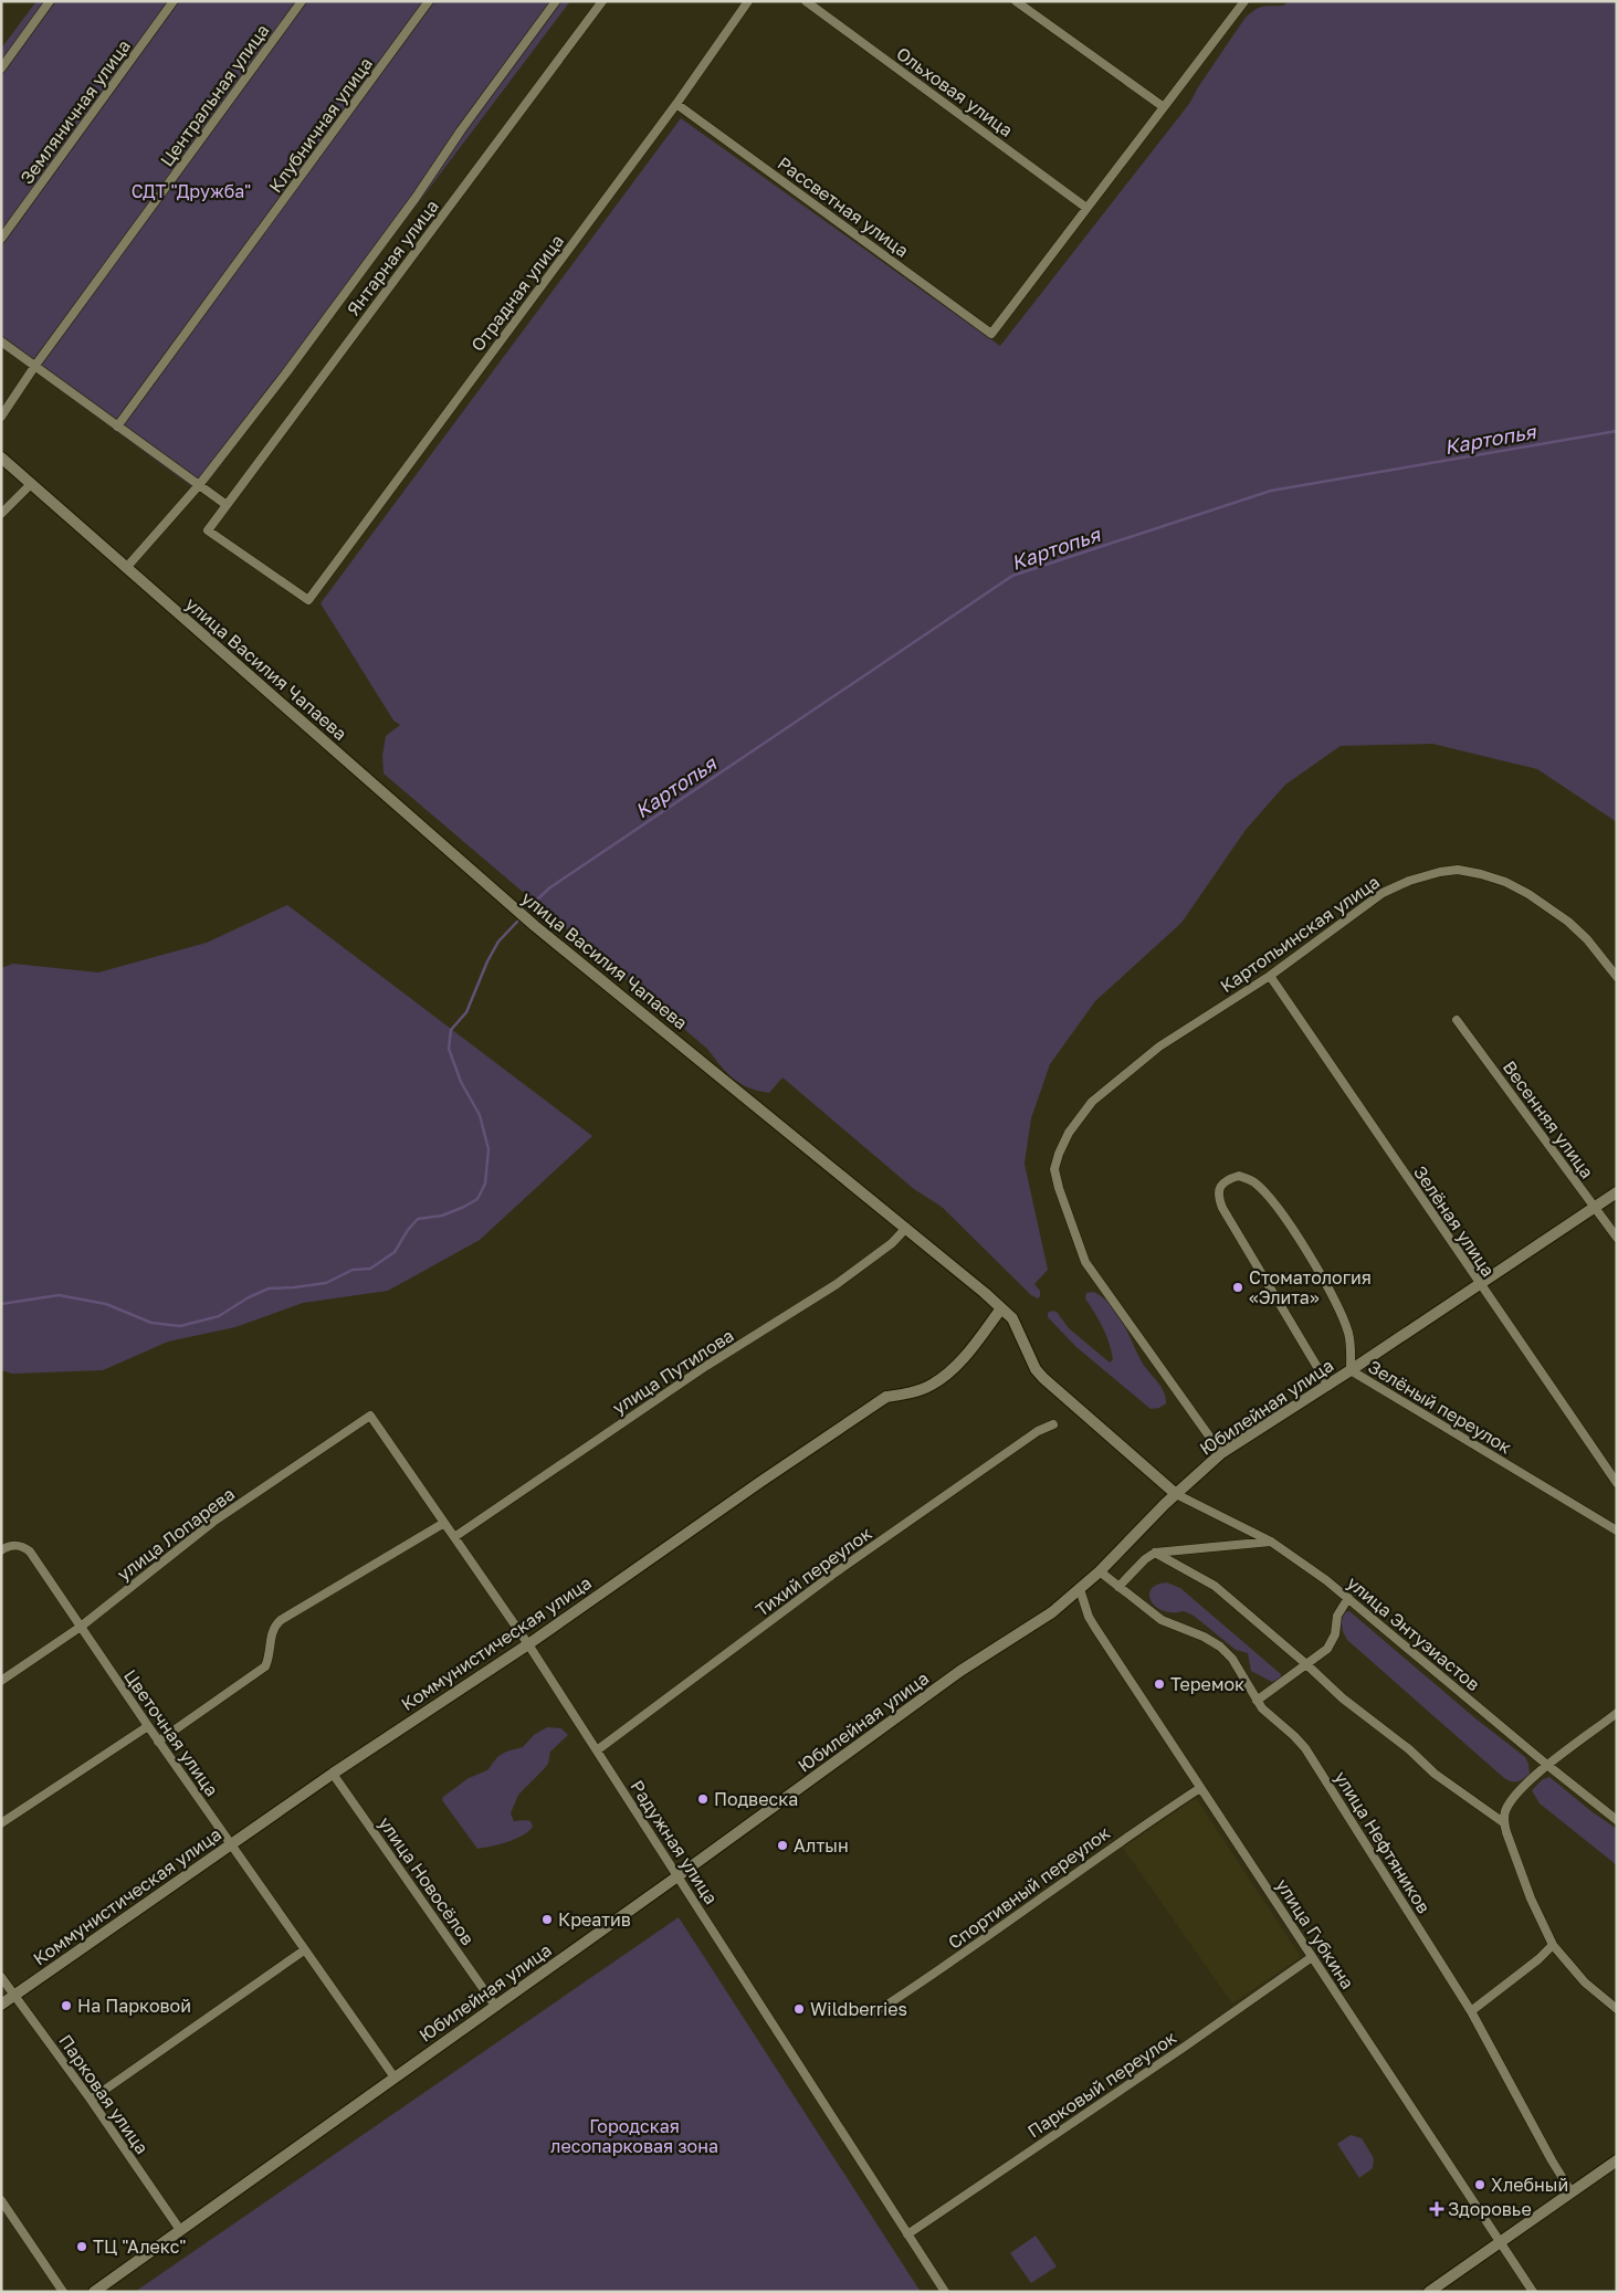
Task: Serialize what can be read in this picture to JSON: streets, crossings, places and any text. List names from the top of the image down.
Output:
{
  "streets": {
    "street": [
      "Ольховая улица",
      "Центральная улица",
      "Земляничная улица",
      "Клубничная улица",
      "Рассветная улица",
      "Янтарная улица",
      "Отрадная улица",
      "улица Василия Чапаева",
      "Картопьинская улица",
      "Весенняя улица",
      "Зелёная улица",
      "улица Путилова",
      "Юбилейная улица",
      "Зелёный переулок",
      "улица Лопарева",
      "Тихий переулок",
      "улица Энтузиастов",
      "Коммунистическая улица",
      "Цветочная улица",
      "Радужная улица",
      "улица Нефтяников",
      "улица Новосёлов",
      "Спортивный переулок",
      "улица Губкина",
      "Парковый переулок",
      "Парковая улица"
    ]
  },
  "crossings": [
    ["Ольховая улица", "Рассветная улица"],
    ["Рассветная улица", "Отрадная улица"],
    ["Янтарная улица", "Отрадная улица"],
    ["Янтарная улица", "улица Василия Чапаева"],
    ["улица Василия Чапаева", "улица Путилова"],
    ["улица Василия Чапаева", "Юбилейная улица"],
    ["улица Василия Чапаева", "улица Энтузиастов"],
    ["улица Василия Чапаева", "Коммунистическая улица"],
    ["Картопьинская улица", "Зелёная улица"],
    ["Картопьинская улица", "Юбилейная улица"],
    ["Весенняя улица", "Юбилейная улица"],
    ["Зелёная улица", "Юбилейная улица"],
    ["улица Путилова", "Радужная улица"],
    ["Юбилейная улица", "Зелёный переулок"],
    ["Юбилейная улица", "улица Энтузиастов"],
    ["Юбилейная улица", "Цветочная улица"],
    ["Юбилейная улица", "Радужная улица"],
    ["Юбилейная улица", "улица Нефтяников"],
    ["Юбилейная улица", "улица Новосёлов"],
    ["Юбилейная улица", "улица Губкина"],
    ["Юбилейная улица", "Парковая улица"],
    ["улица Лопарева", "Цветочная улица"],
    ["улица Лопарева", "Радужная улица"],
    ["Тихий переулок", "Радужная улица"],
    ["Коммунистическая улица", "Цветочная улица"],
    ["Коммунистическая улица", "Радужная улица"],
    ["Коммунистическая улица", "улица Новосёлов"],
    ["Коммунистическая улица", "Парковая улица"],
    ["Радужная улица", "Парковый переулок"],
    ["Спортивный переулок", "улица Губкина"],
    ["улица Губкина", "Парковый переулок"]
  ],
  "water": ["Картопья"],
  "parks": ["СДТ \"Дружба\"", "Городская лесопарковая зона"],
  "places": {
    "other": [
      "Стоматология «Элита»",
      "Теремок",
      "Подвеска",
      "Алтын",
      "Креатив",
      "На Парковой",
      "Wildberries",
      "Хлебный",
      "ТЦ \"Алекс\""
    ],
    "health": ["Здоровье"]
  }
}
